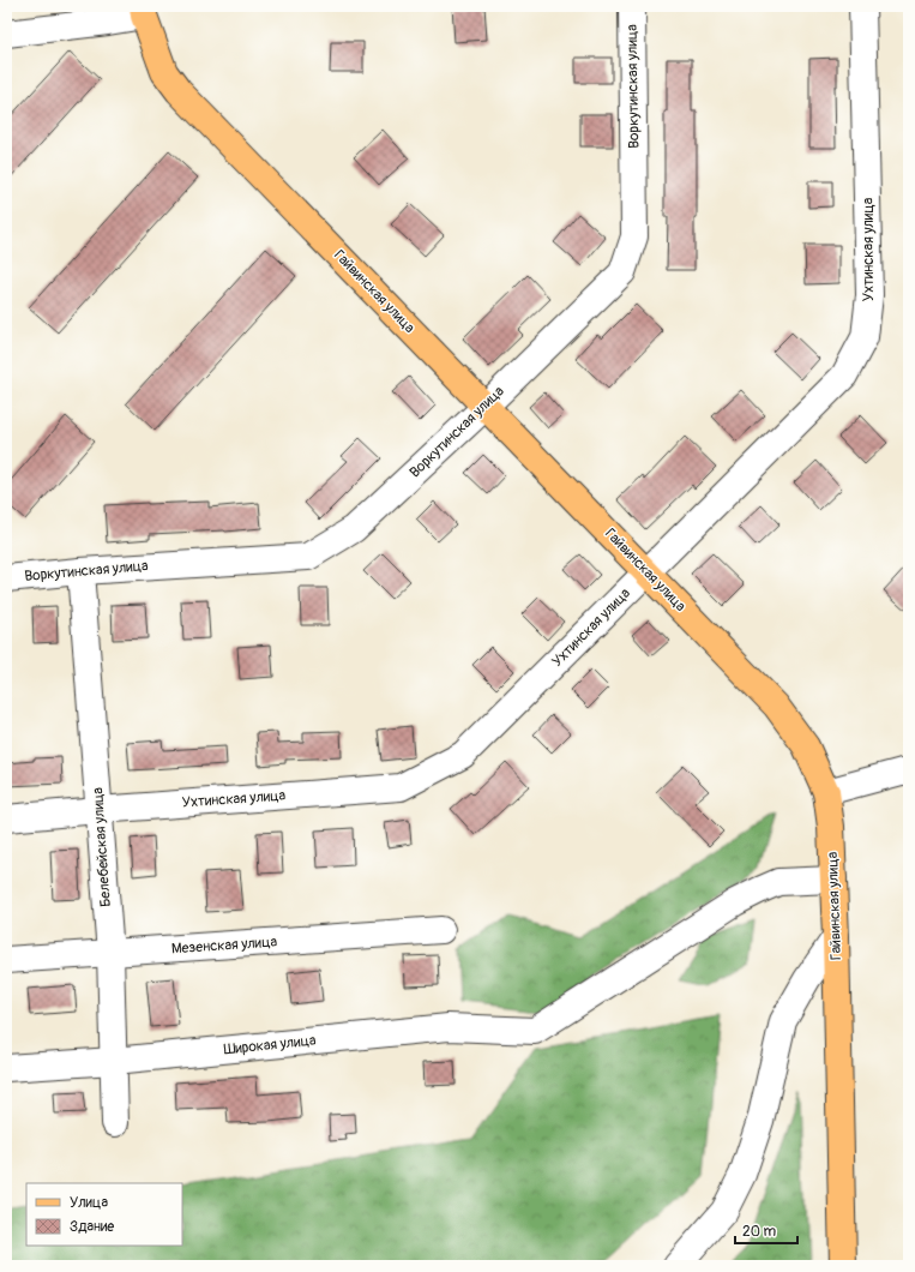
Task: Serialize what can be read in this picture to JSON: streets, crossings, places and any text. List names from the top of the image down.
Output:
{
  "streets": {
    "main road": ["Гайвинская улица"],
    "street": [
      "Воркутинская улица",
      "Ухтинская улица",
      "Белебейская улица",
      "Мезенская улица",
      "Широкая улица"
    ]
  },
  "crossings": [
    ["Воркутинская улица", "Гайвинская улица"],
    ["Воркутинская улица", "Белебейская улица"],
    ["Ухтинская улица", "Гайвинская улица"],
    ["Ухтинская улица", "Белебейская улица"],
    ["Гайвинская улица", "Широкая улица"],
    ["Белебейская улица", "Мезенская улица"],
    ["Белебейская улица", "Широкая улица"]
  ],
  "legend": ["Улица", "Здание"],
  "scale_bar": "20 m"
}
